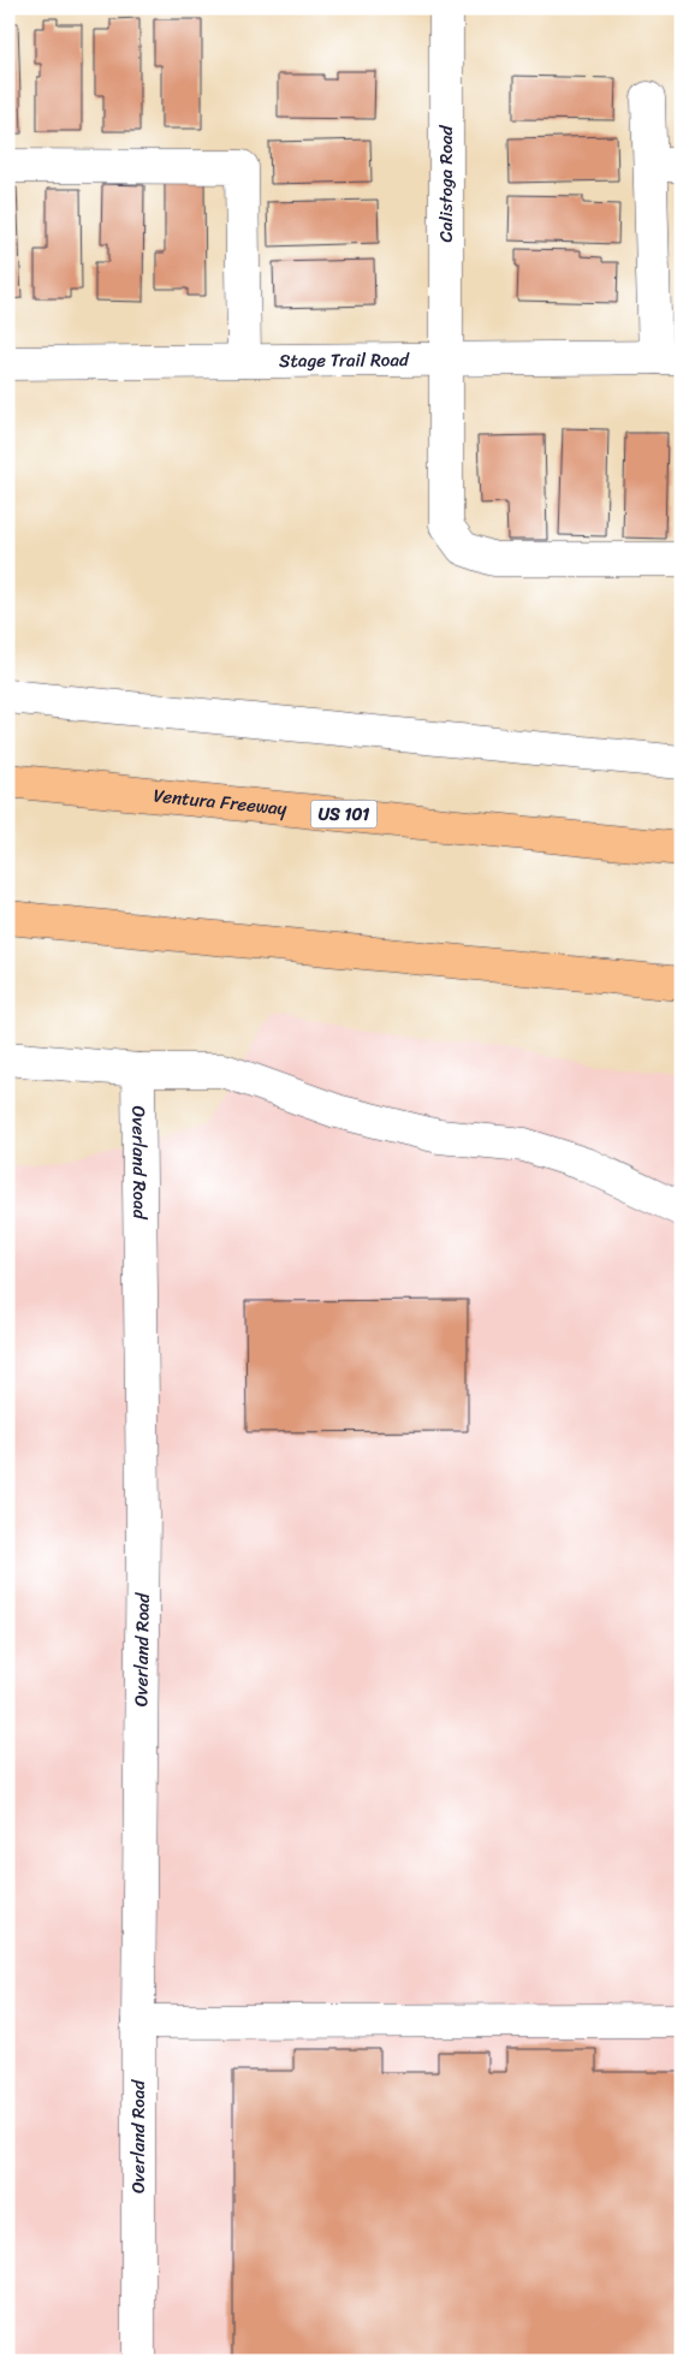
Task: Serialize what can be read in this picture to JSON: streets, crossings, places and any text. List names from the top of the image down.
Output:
{
  "streets": {
    "highway": ["Ventura Freeway", "US 101"],
    "street": ["Calistoga Road", "Stage Trail Road", "Overland Road"]
  },
  "crossings": [
    ["Calistoga Road", "Stage Trail Road"]
  ]
}
